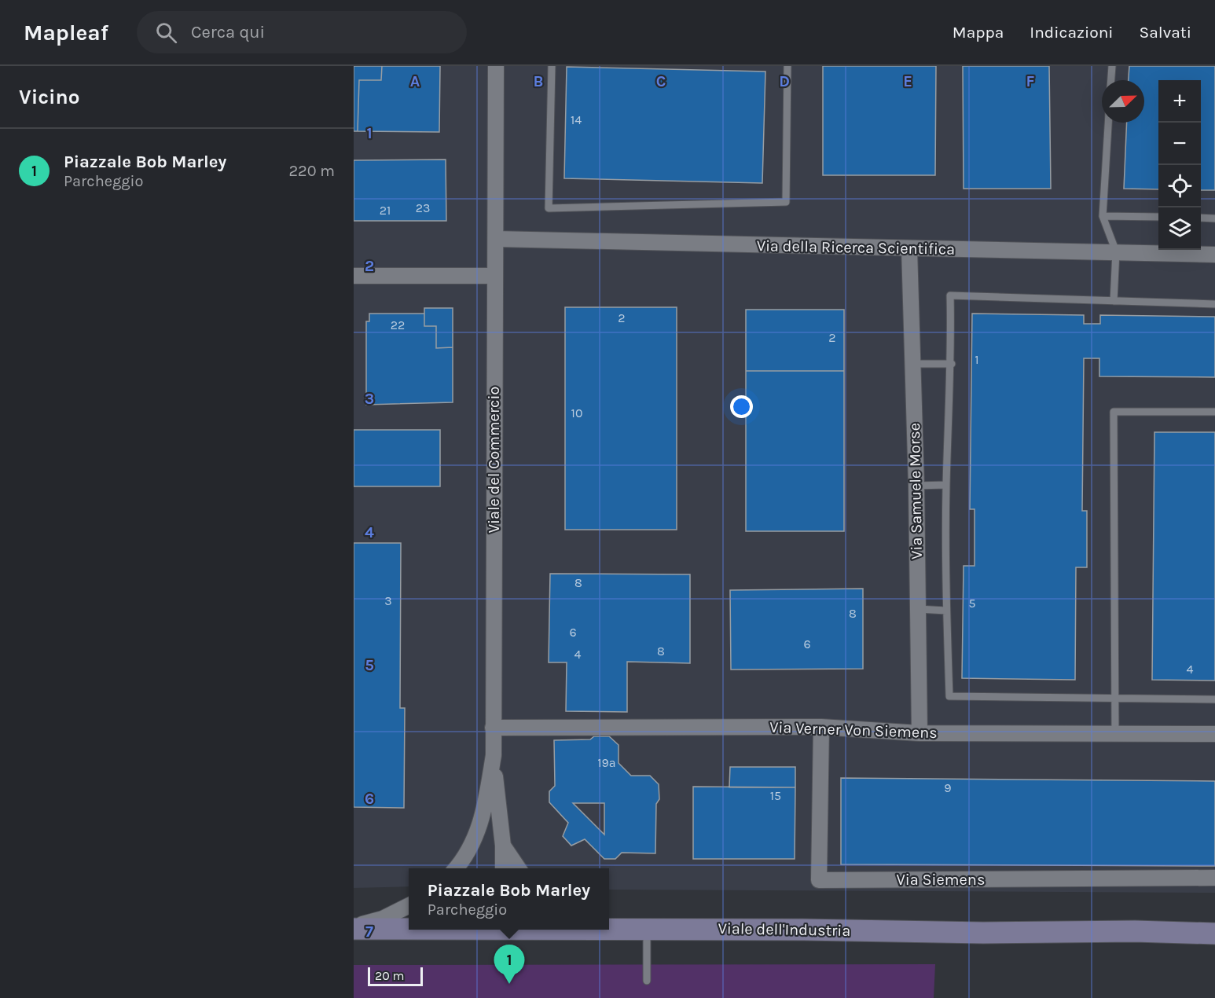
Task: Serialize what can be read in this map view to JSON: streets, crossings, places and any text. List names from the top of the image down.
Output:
{
  "streets": {
    "street": [
      "Via della Ricerca Scientifica",
      "Viale del Commercio",
      "Via Samuele Morse",
      "Via Verner Von Siemens",
      "Via Siemens",
      "Viale dell'Industria"
    ]
  },
  "crossings": [
    ["Via della Ricerca Scientifica", "Viale del Commercio"],
    ["Via della Ricerca Scientifica", "Via Samuele Morse"],
    ["Viale del Commercio", "Via Verner Von Siemens"],
    ["Via Samuele Morse", "Via Verner Von Siemens"],
    ["Via Verner Von Siemens", "Via Siemens"]
  ],
  "house_numbers": [
    "14",
    "23",
    "21",
    "2",
    "22",
    "2",
    "1",
    "10",
    "8",
    "3",
    "5",
    "8",
    "6",
    "6",
    "8",
    "4",
    "4",
    "19a",
    "9",
    "15"
  ],
  "scale_bar": "20 m",
  "north": "top right",
  "page": {
    "header": "Mapleaf",
    "search": "Cerca qui",
    "nav": ["Mappa", "Indicazioni", "Salvati"],
    "heading": "Vicino",
    "map_buttons": ["+", "−"],
    "list": [
      {
        "mark": "1",
        "name": "Piazzale Bob Marley",
        "note": "Parcheggio",
        "value": "220 m"
      }
    ],
    "popup": ["Piazzale Bob Marley", "Parcheggio"],
    "pins": "1",
    "scale": "20 m"
  },
  "grid": {
    "columns": [
      "A",
      "B",
      "C",
      "D",
      "E",
      "F"
    ],
    "rows": [
      "1",
      "2",
      "3",
      "4",
      "5",
      "6",
      "7"
    ]
  }
}
